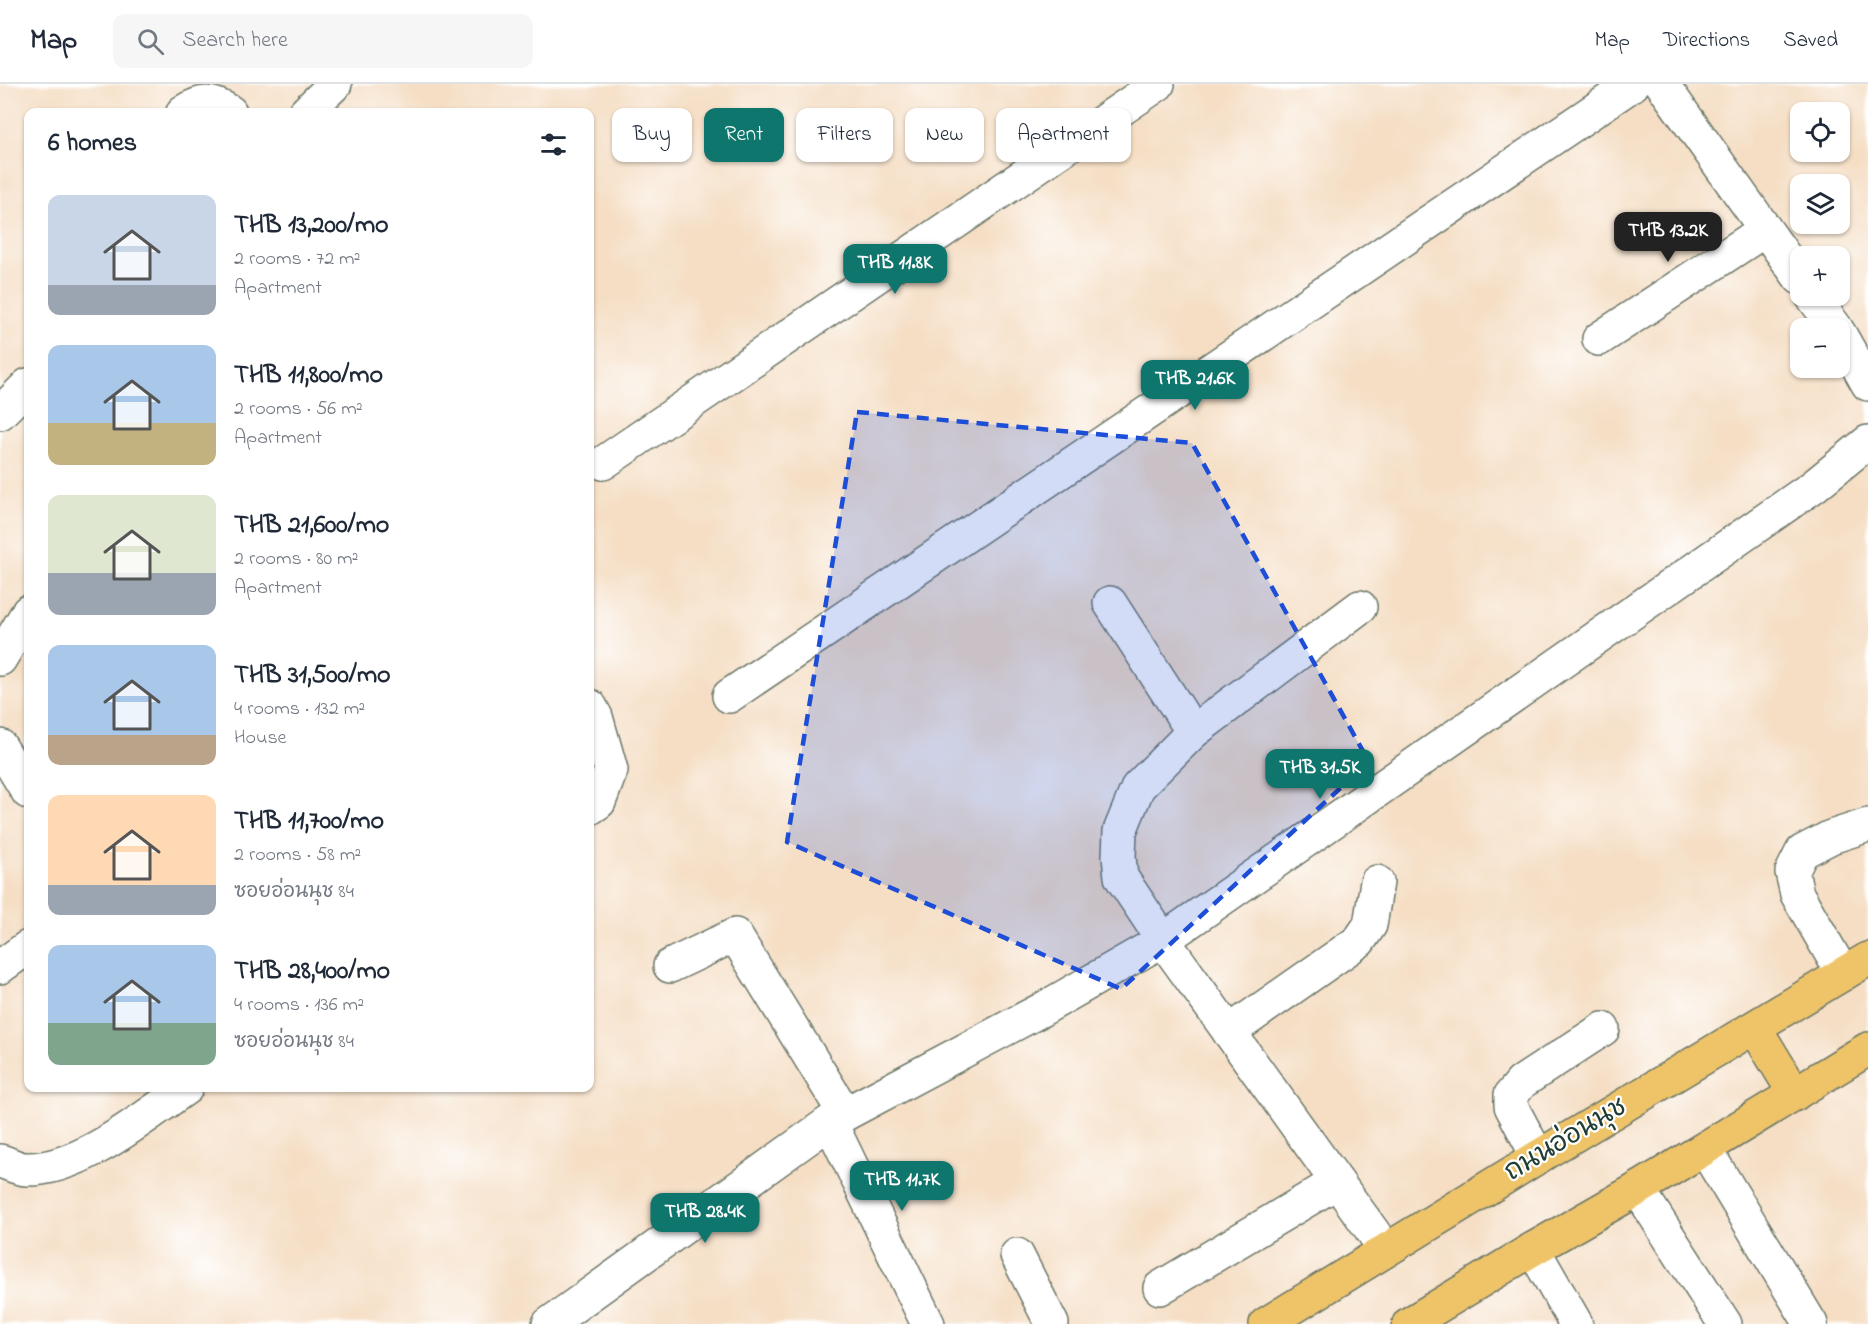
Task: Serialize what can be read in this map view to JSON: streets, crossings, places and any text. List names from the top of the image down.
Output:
{
  "streets": {
    "main road": ["ถนนอ่อนนุช"]
  },
  "page": {
    "header": "Map",
    "search": "Search here",
    "nav": ["Map", "Directions", "Saved"],
    "map_buttons": ["+", "−"],
    "chip": [
      "Buy",
      "Rent",
      "Filters",
      "New",
      "Apartment"
    ],
    "heading": "6 homes",
    "list": [
      {
        "name": "THB 13,200/mo",
        "note": "2 rooms · 72 m² · Apartment"
      },
      {
        "name": "THB 11,800/mo",
        "note": "2 rooms · 56 m² · Apartment"
      },
      {
        "name": "THB 21,600/mo",
        "note": "2 rooms · 80 m² · Apartment"
      },
      {
        "name": "THB 31,500/mo",
        "note": "4 rooms · 132 m² · House"
      },
      {
        "name": "THB 11,700/mo",
        "note": "2 rooms · 58 m² · ซอยอ่อนนุช 84"
      },
      {
        "name": "THB 28,400/mo",
        "note": "4 rooms · 136 m² · ซอยอ่อนนุช 84"
      }
    ],
    "price": [
      "THB 13.2K",
      "THB 11.8K",
      "THB 21.6K",
      "THB 31.5K",
      "THB 11.7K",
      "THB 28.4K"
    ]
  }
}
